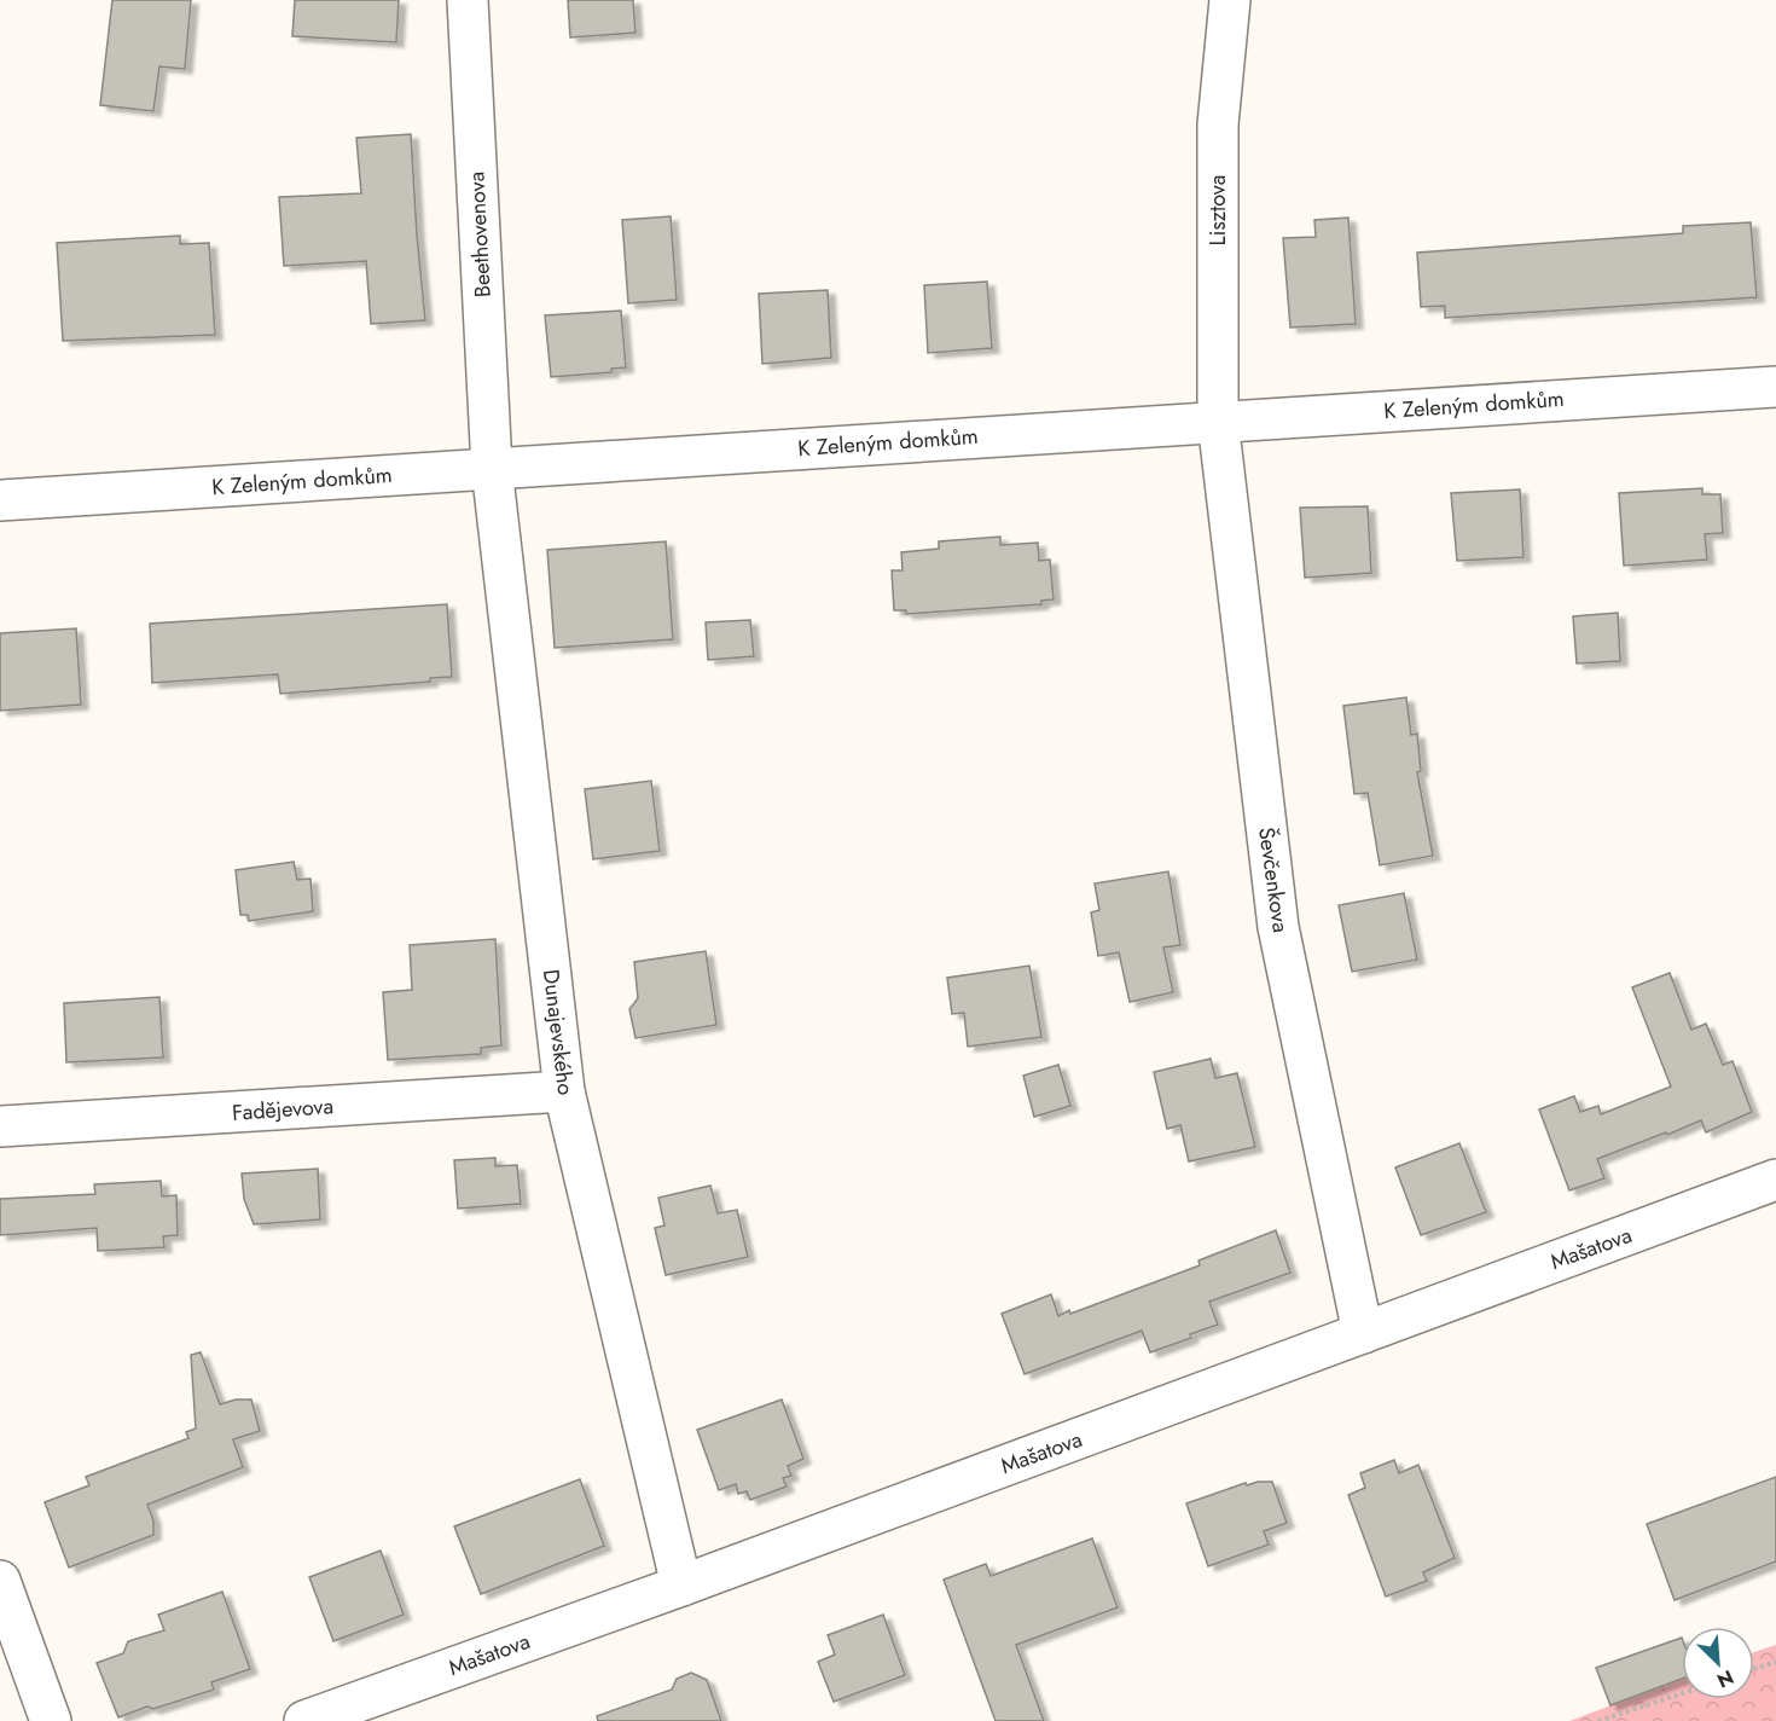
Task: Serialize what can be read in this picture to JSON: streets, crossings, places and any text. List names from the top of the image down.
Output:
{
  "streets": {
    "street": [
      "Lisztova",
      "Beethovenova",
      "K Zeleným domkům",
      "Ševčenkova",
      "Dunajevského",
      "Fadějevova",
      "Mašatova"
    ]
  },
  "crossings": [
    ["Lisztova", "K Zeleným domkům"],
    ["Lisztova", "Ševčenkova"],
    ["Beethovenova", "K Zeleným domkům"],
    ["Beethovenova", "Dunajevského"],
    ["K Zeleným domkům", "Ševčenkova"],
    ["K Zeleným domkům", "Dunajevského"],
    ["Ševčenkova", "Mašatova"],
    ["Dunajevského", "Fadějevova"],
    ["Dunajevského", "Mašatova"]
  ],
  "north": "bottom right"
}
